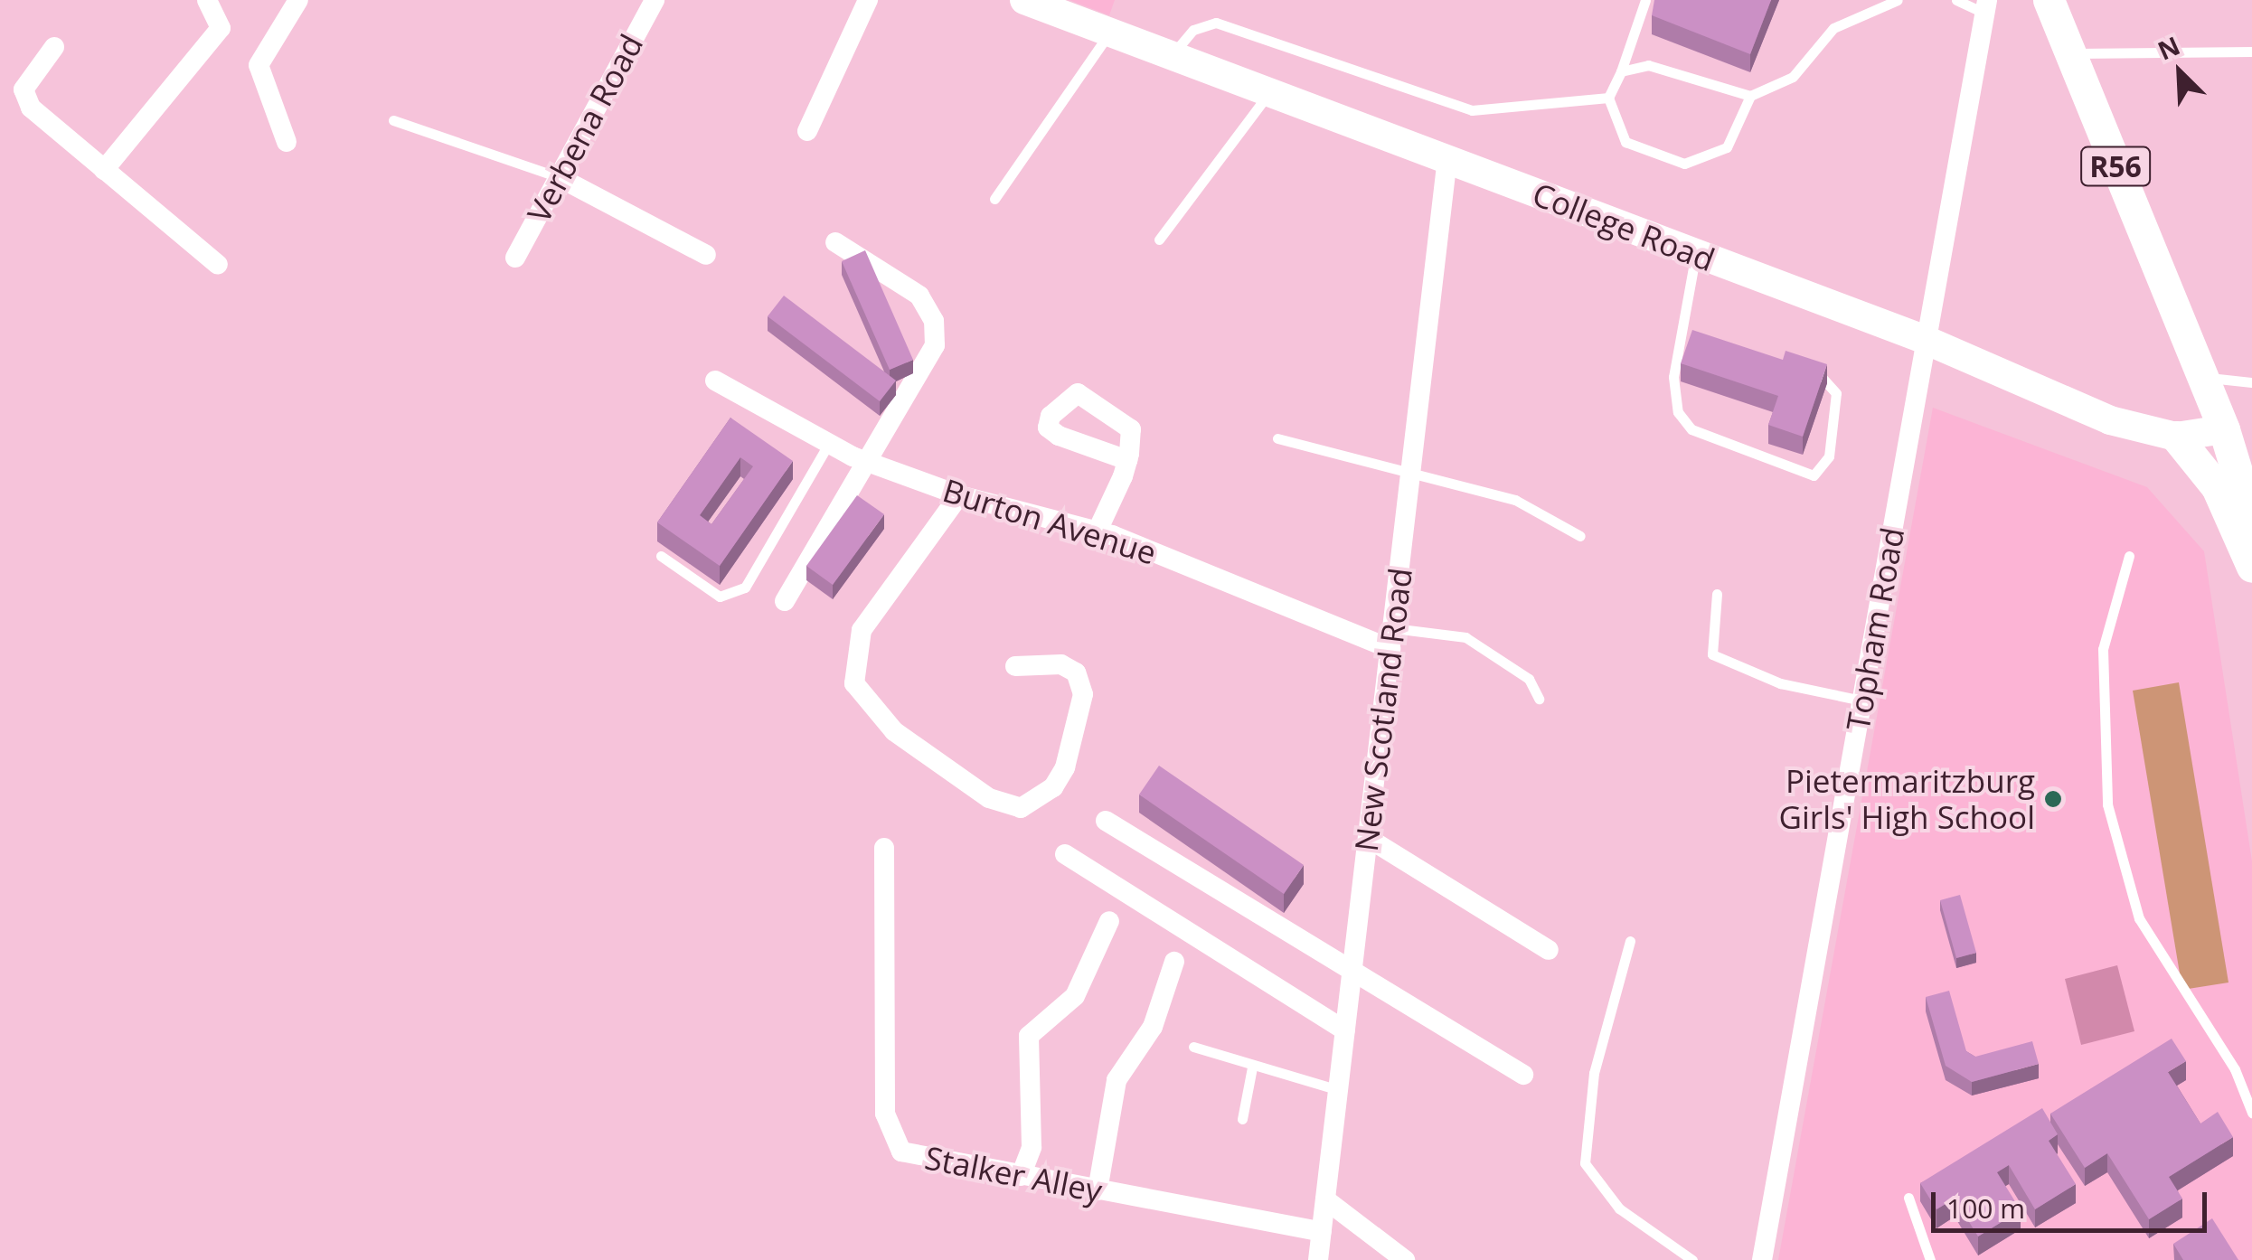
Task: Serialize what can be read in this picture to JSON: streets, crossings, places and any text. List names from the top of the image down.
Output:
{
  "streets": {
    "main road": ["R56"],
    "street": [
      "Verbena Road",
      "College Road",
      "Burton Avenue",
      "Topham Road",
      "New Scotland Road",
      "Stalker Alley"
    ]
  },
  "crossings": [
    ["R56", "College Road"],
    ["College Road", "Topham Road"],
    ["College Road", "New Scotland Road"],
    ["Burton Avenue", "New Scotland Road"],
    ["New Scotland Road", "Stalker Alley"]
  ],
  "places": ["Pietermaritzburg Girls' High School"],
  "scale_bar": "100 m",
  "north": "top left"
}
